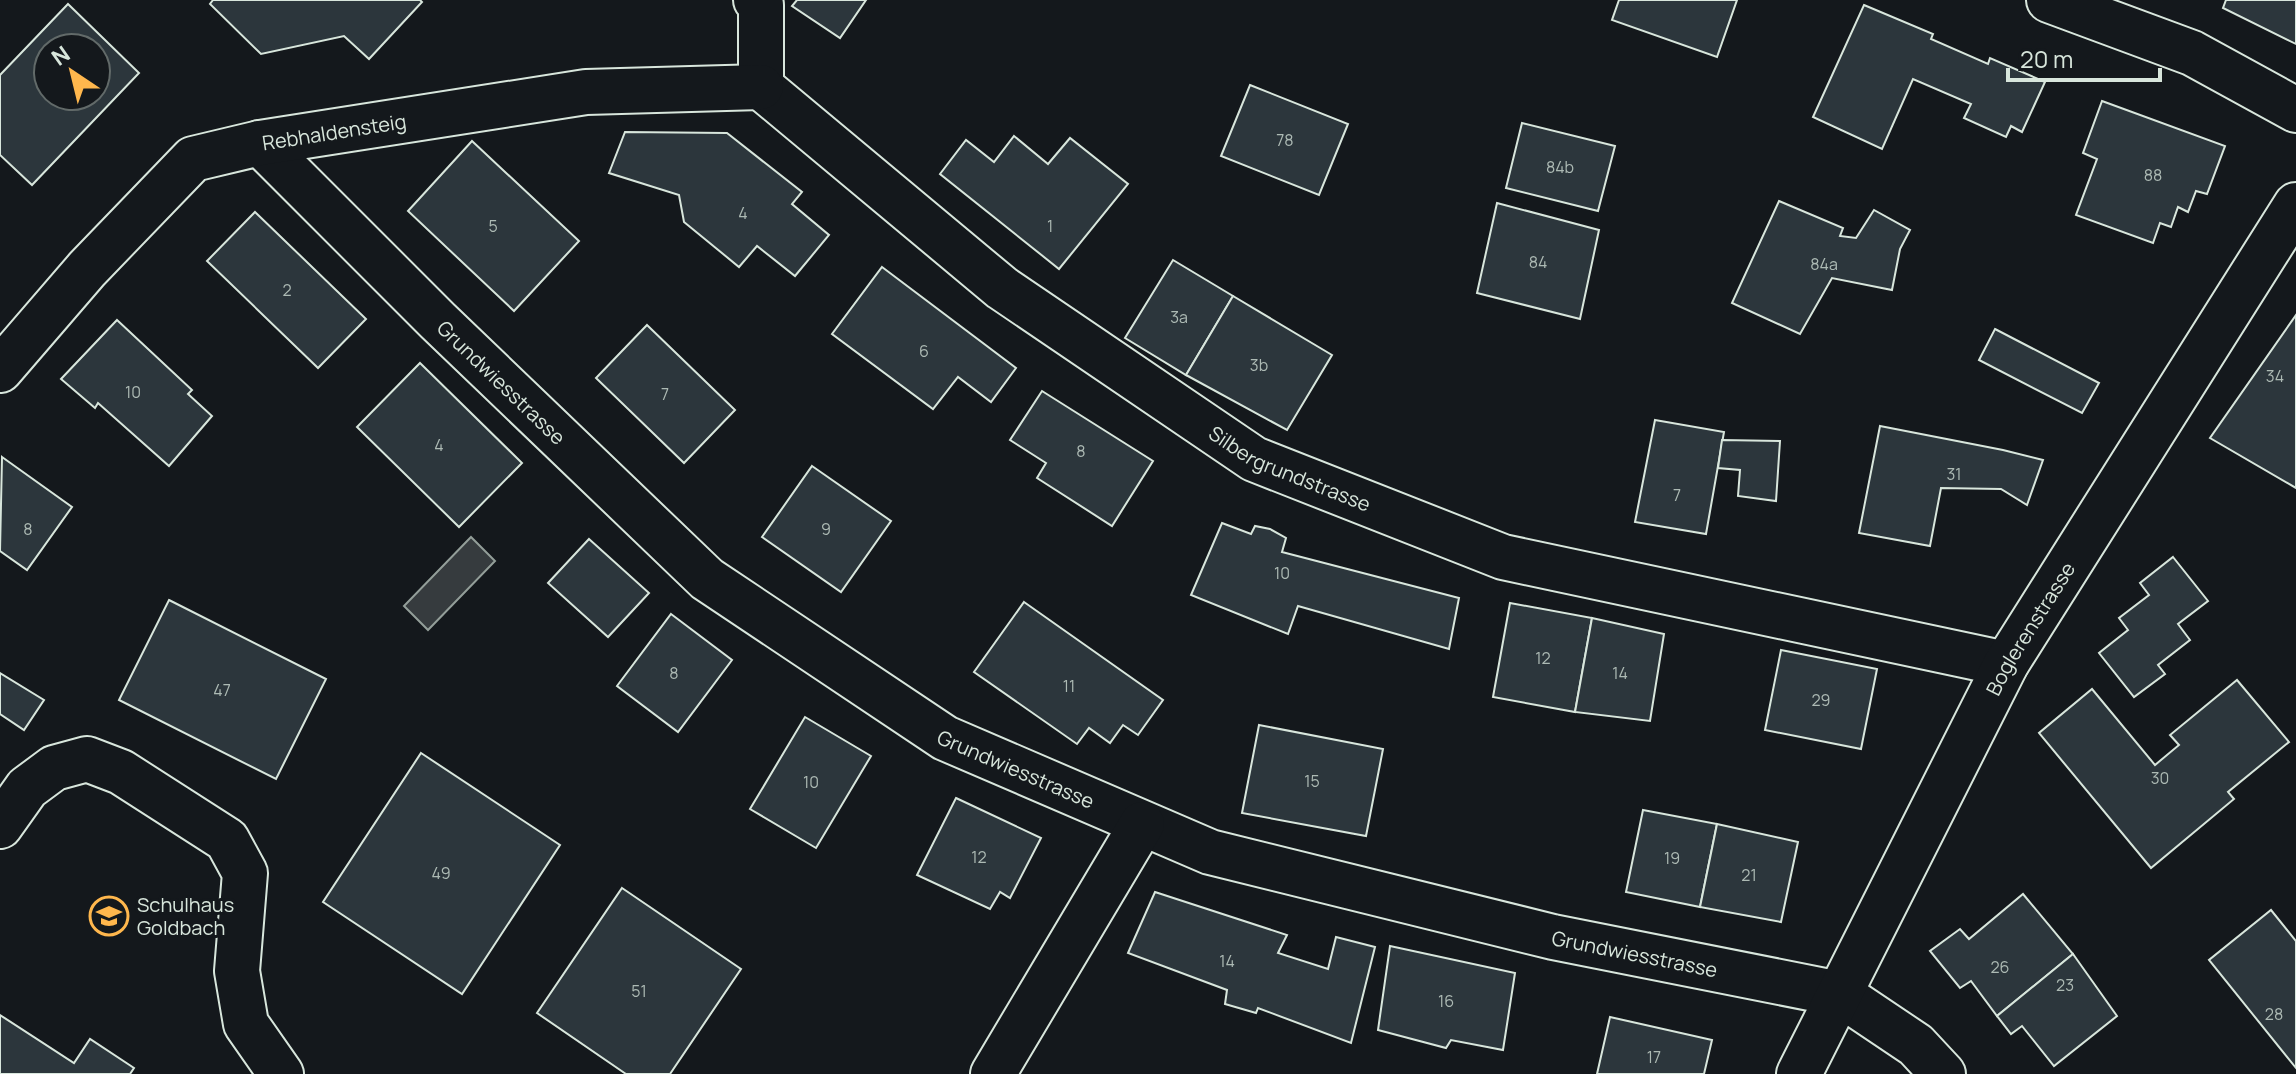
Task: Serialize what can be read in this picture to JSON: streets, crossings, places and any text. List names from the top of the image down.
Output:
{
  "streets": {
    "street": [
      "Rebhaldensteig",
      "Grundwiesstrasse",
      "Silbergrundstrasse",
      "Boglerenstrasse"
    ]
  },
  "crossings": [
    ["Rebhaldensteig", "Grundwiesstrasse"],
    ["Rebhaldensteig", "Silbergrundstrasse"],
    ["Grundwiesstrasse", "Boglerenstrasse"],
    ["Silbergrundstrasse", "Boglerenstrasse"]
  ],
  "places": {
    "school or university": ["Schulhaus Goldbach"]
  },
  "house_numbers": [
    "78",
    "84b",
    "88",
    "4",
    "5",
    "1",
    "84",
    "84a",
    "2",
    "3a",
    "6",
    "3b",
    "34",
    "10",
    "7",
    "4",
    "8",
    "31",
    "7",
    "8",
    "9",
    "10",
    "12",
    "8",
    "14",
    "11",
    "47",
    "29",
    "30",
    "15",
    "10",
    "12",
    "19",
    "49",
    "21",
    "14",
    "26",
    "23",
    "51",
    "16",
    "28",
    "17"
  ],
  "scale_bar": "20 m",
  "north": "top left"
}
